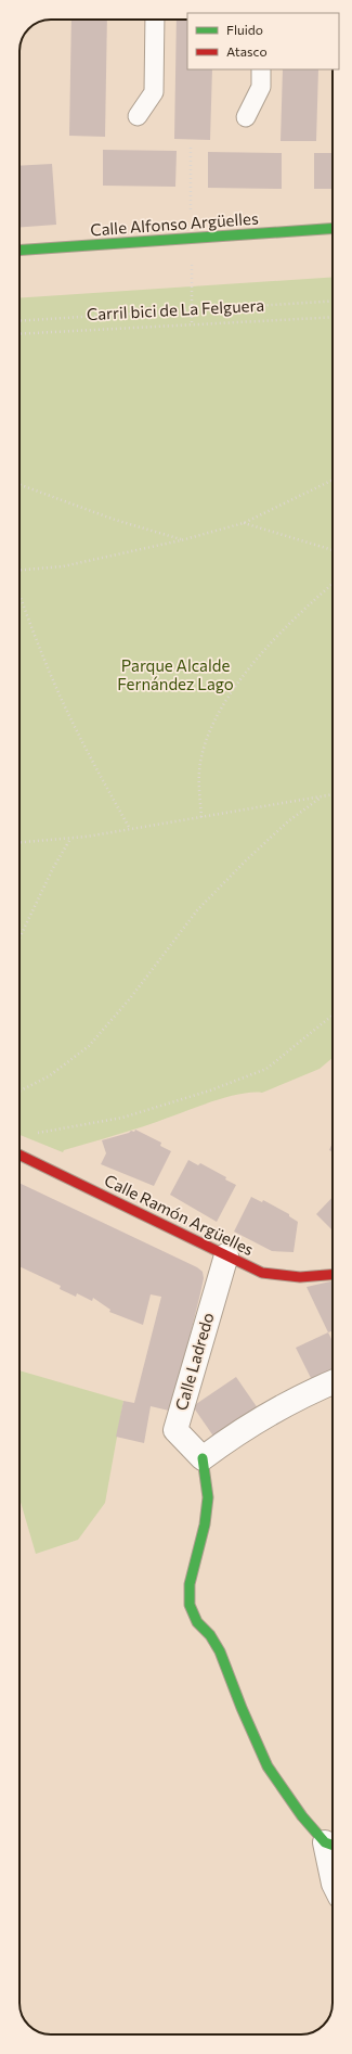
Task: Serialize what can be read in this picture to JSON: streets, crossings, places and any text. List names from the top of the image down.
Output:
{
  "streets": {
    "street": ["Calle Alfonso Argüelles", "Calle Ramón Argüelles", "Calle Ladredo"],
    "path": ["Carril bici de La Felguera"]
  },
  "crossings": [
    ["Calle Ramón Argüelles", "Calle Ladredo"]
  ],
  "parks": ["Parque Alcalde Fernández Lago"],
  "legend": ["Fluido", "Atasco"]
}
